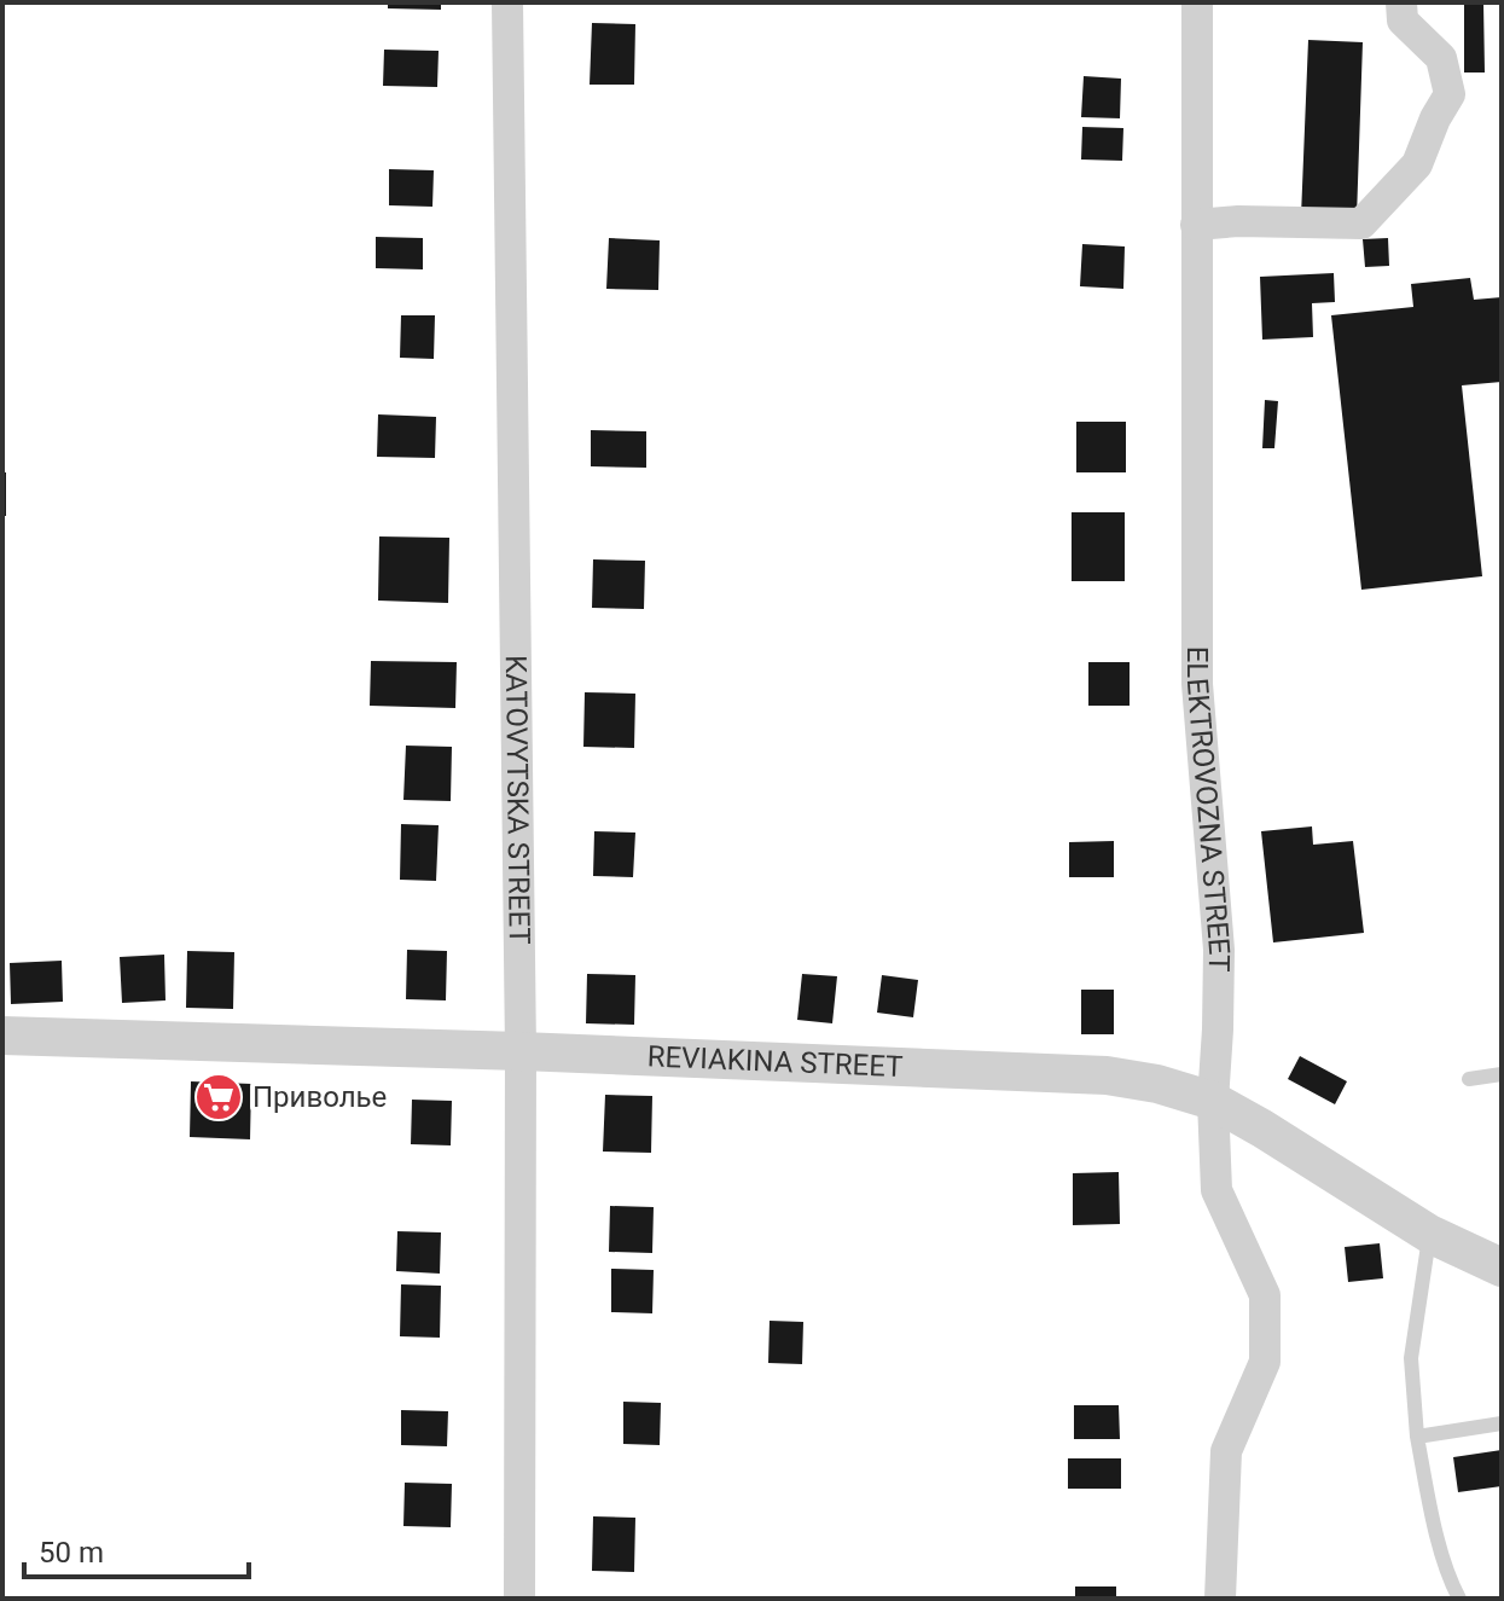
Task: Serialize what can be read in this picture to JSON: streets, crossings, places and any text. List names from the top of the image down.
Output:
{
  "streets": {
    "street": ["KATOVYTSKA STREET", "ELEKTROVOZNA STREET", "REVIAKINA STREET"]
  },
  "crossings": [
    ["KATOVYTSKA STREET", "REVIAKINA STREET"],
    ["ELEKTROVOZNA STREET", "REVIAKINA STREET"]
  ],
  "places": {
    "supermarket": ["Приволье"]
  },
  "scale_bar": "50 m"
}
